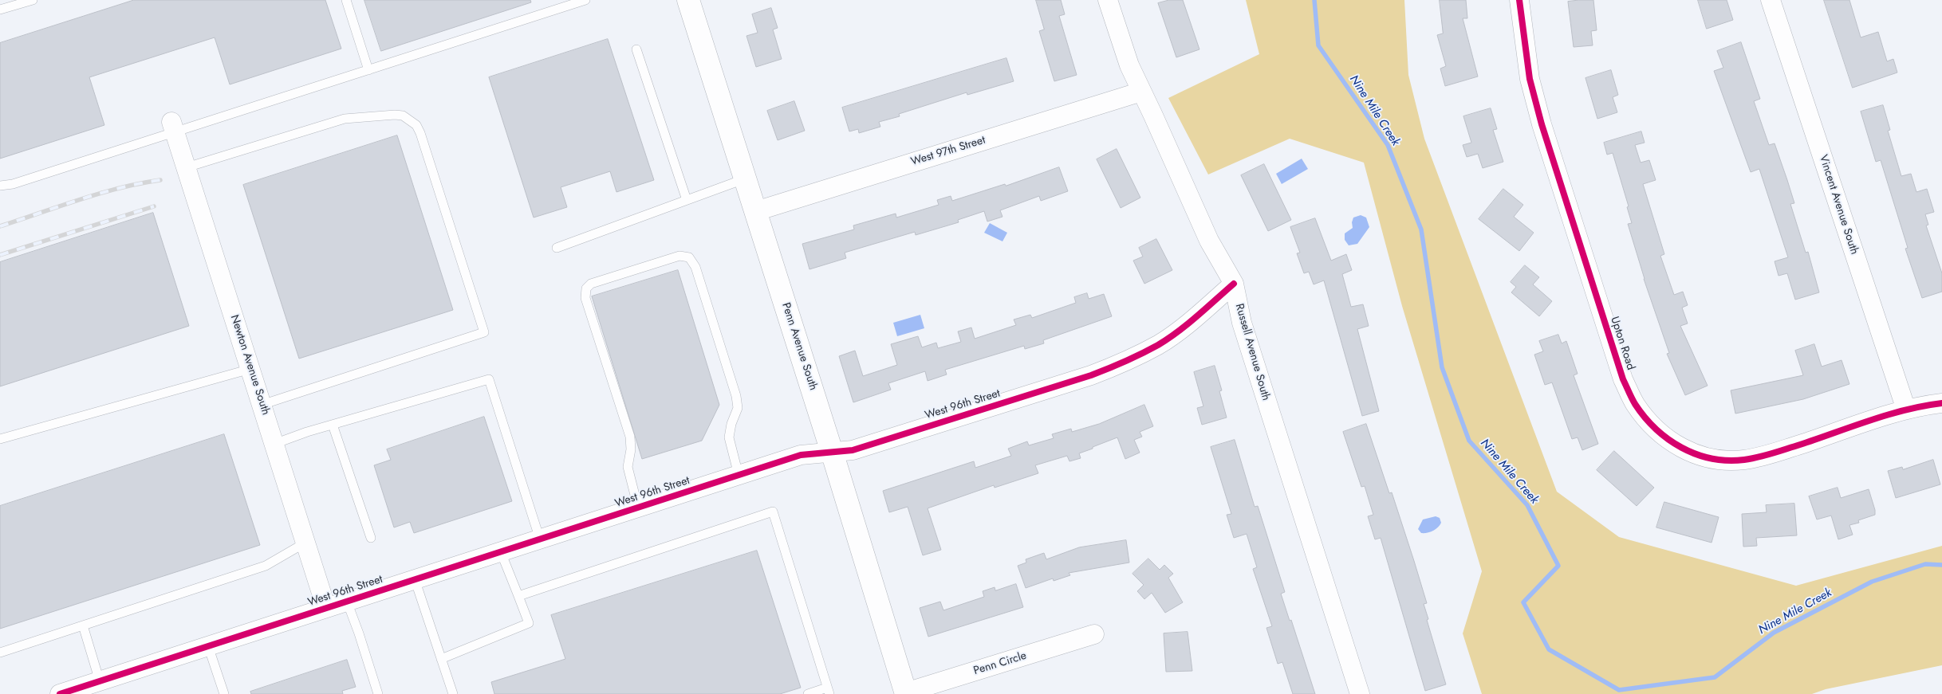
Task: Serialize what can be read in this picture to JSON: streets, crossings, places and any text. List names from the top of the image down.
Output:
{
  "streets": {
    "main road": ["Penn Avenue South"],
    "street": [
      "West 97th Street",
      "Vincent Avenue South",
      "Upton Road",
      "Russell Avenue South",
      "Newton Avenue South",
      "West 96th Street",
      "Penn Circle"
    ]
  },
  "crossings": [
    ["West 97th Street", "Penn Avenue South"],
    ["West 97th Street", "Russell Avenue South"],
    ["Vincent Avenue South", "Upton Road"],
    ["Penn Avenue South", "West 96th Street"],
    ["Penn Avenue South", "Penn Circle"],
    ["Russell Avenue South", "West 96th Street"],
    ["Newton Avenue South", "West 96th Street"]
  ],
  "water": ["Nine Mile Creek"]
}
